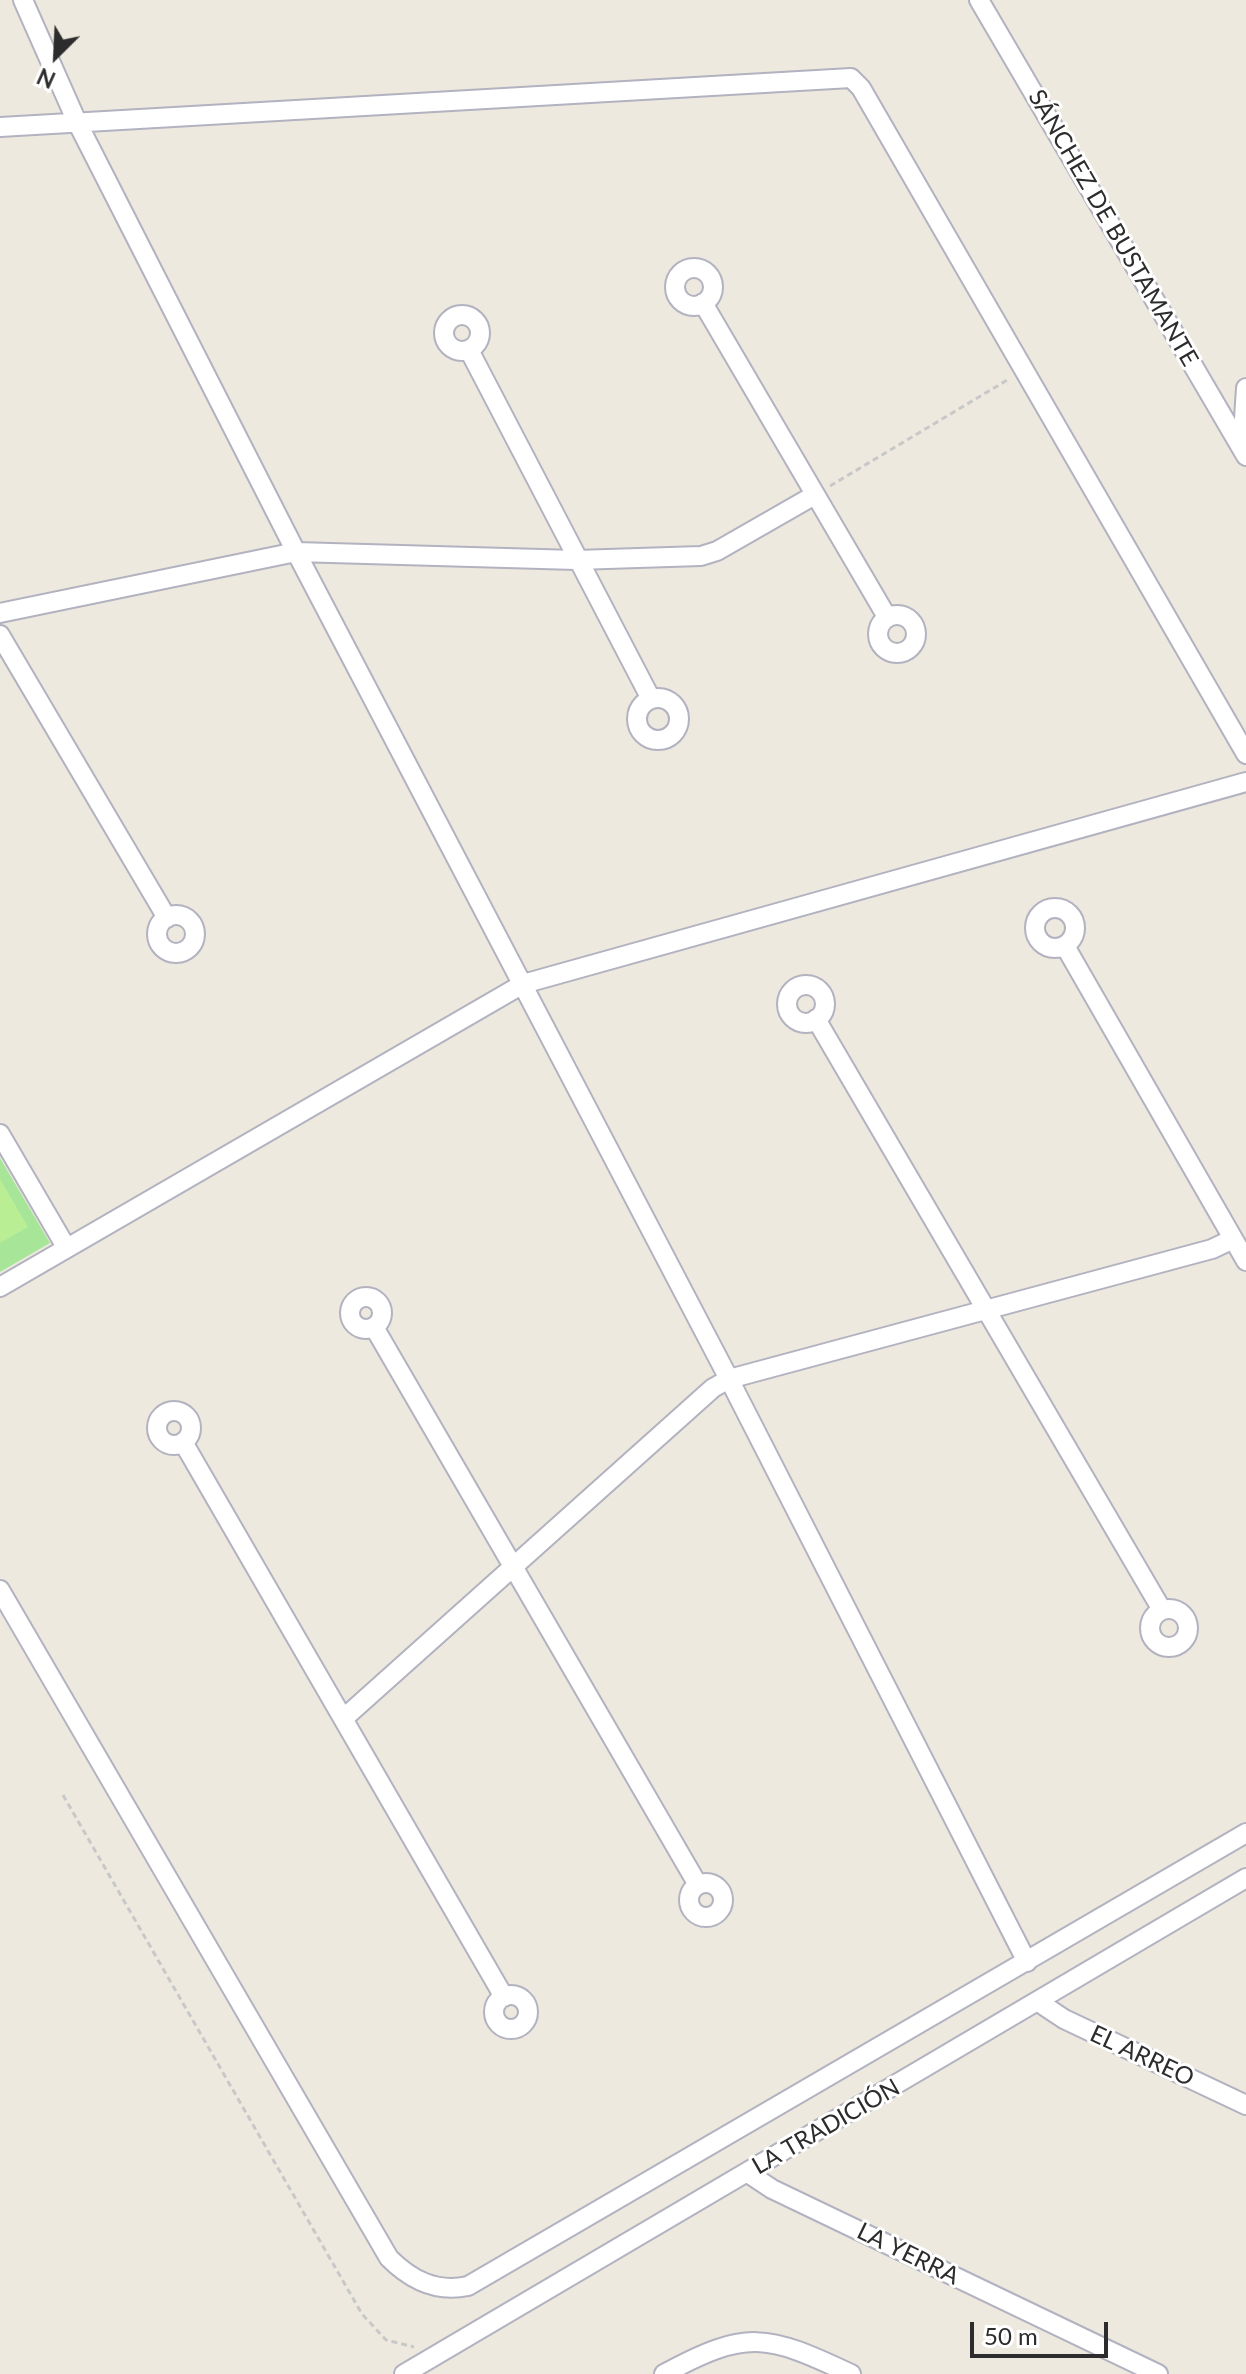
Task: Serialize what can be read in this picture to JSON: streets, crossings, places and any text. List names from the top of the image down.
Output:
{
  "streets": {
    "street": [
      "SÁNCHEZ DE BUSTAMANTE",
      "EL ARREO",
      "LA TRADICIÓN",
      "LA YERRA"
    ]
  },
  "crossings": [
    ["EL ARREO", "LA TRADICIÓN"],
    ["LA TRADICIÓN", "LA YERRA"]
  ],
  "scale_bar": "50 m",
  "north": "bottom left"
}
